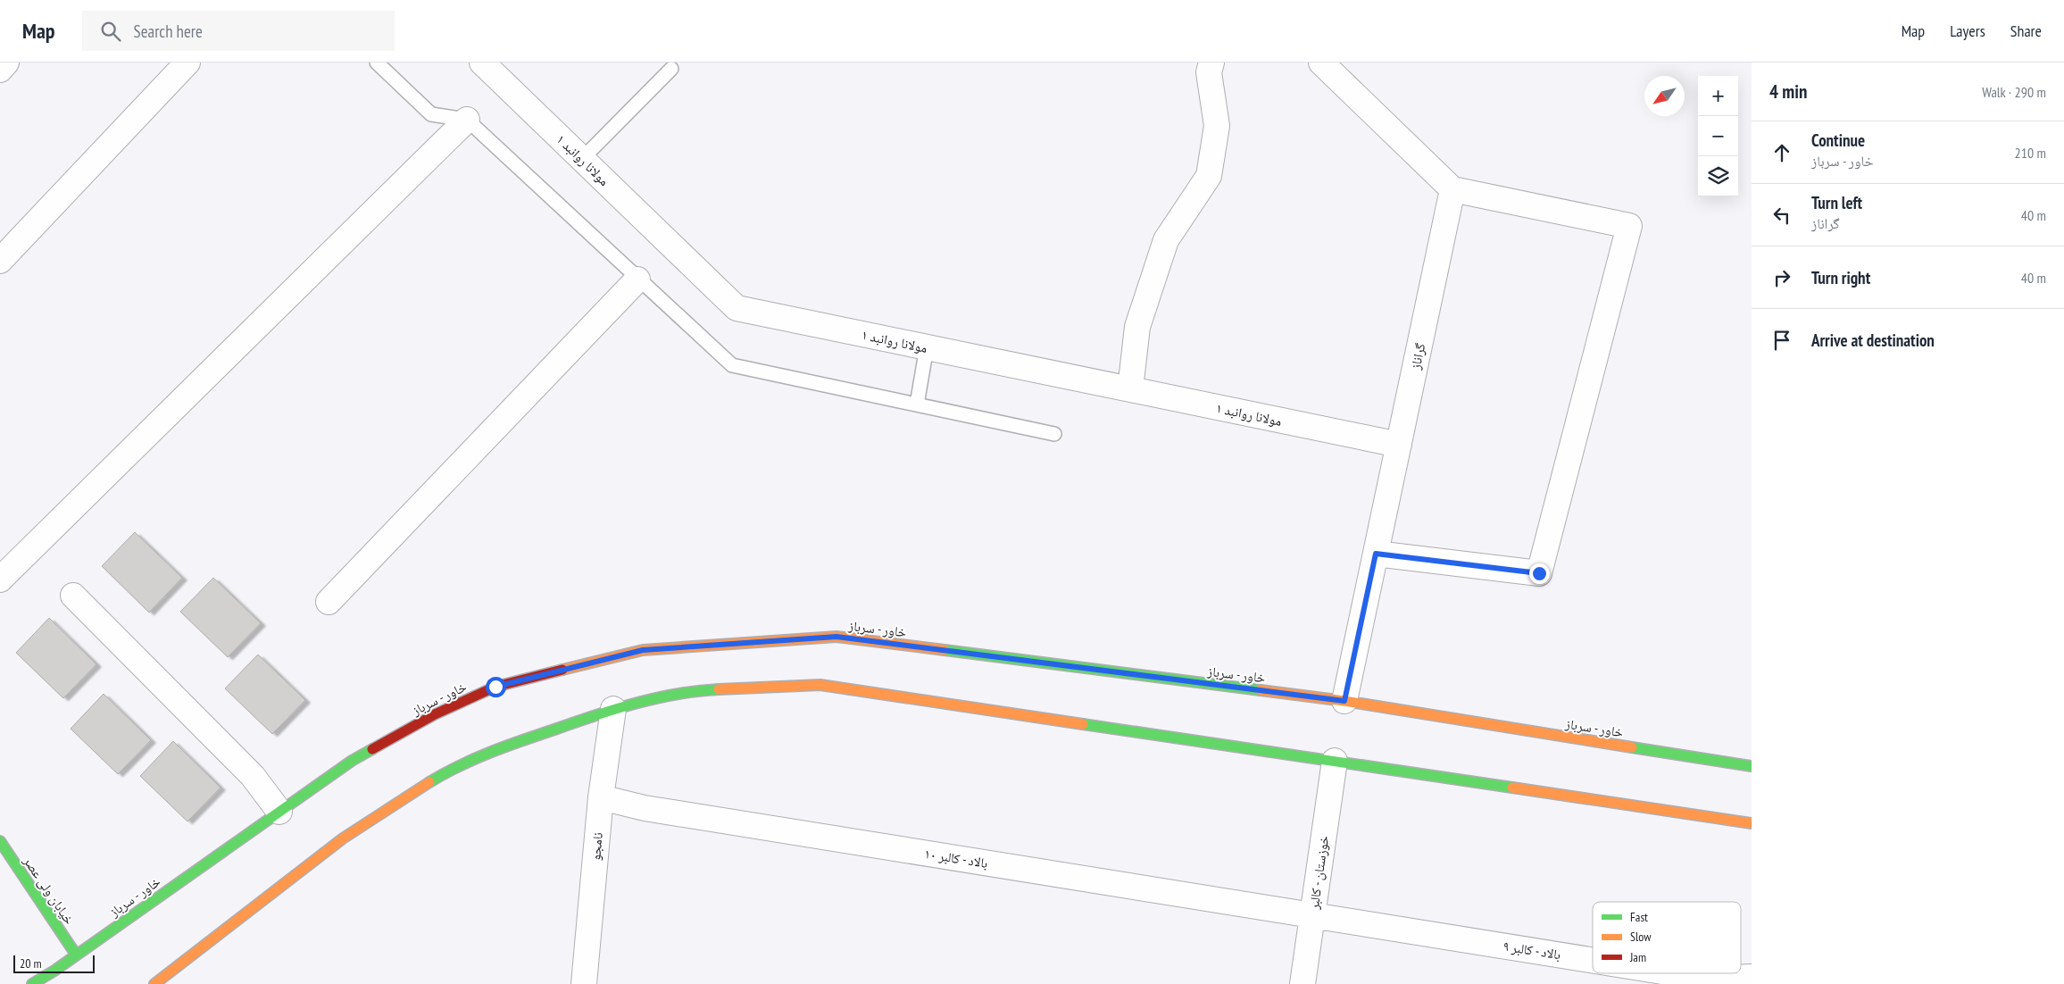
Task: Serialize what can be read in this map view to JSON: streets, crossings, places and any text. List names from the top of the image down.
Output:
{
  "streets": {
    "street": [
      "مولانا روانبد ۱",
      "گراناز",
      "خاور - سرباز",
      "نامجو",
      "بالاد - کالبر ۱۰",
      "خوزستان - کالبر",
      "خیابان ولی عصر",
      "بالاد - کالبر ۹"
    ]
  },
  "crossings": [
    ["مولانا روانبد ۱", "گراناز"],
    ["گراناز", "خاور - سرباز"],
    ["خاور - سرباز", "خیابان ولی عصر"],
    ["نامجو", "بالاد - کالبر ۱۰"],
    ["بالاد - کالبر ۱۰", "خوزستان - کالبر"],
    ["بالاد - کالبر ۱۰", "بالاد - کالبر ۹"],
    ["خوزستان - کالبر", "بالاد - کالبر ۹"]
  ],
  "legend": ["Fast", "Slow", "Jam"],
  "scale_bar": "20 m",
  "north": "bottom left",
  "page": {
    "header": "Map",
    "search": "Search here",
    "nav": ["Map", "Layers", "Share"],
    "heading": ["4 min", "Walk · 290 m"],
    "map_buttons": ["+", "−"],
    "list": [
      ["Continue", "خاور - سرباز", "210 m"],
      ["Turn left", "گراناز", "40 m"],
      ["Turn right", "40 m"],
      "Arrive at destination"
    ],
    "scale": "20 m"
  }
}
